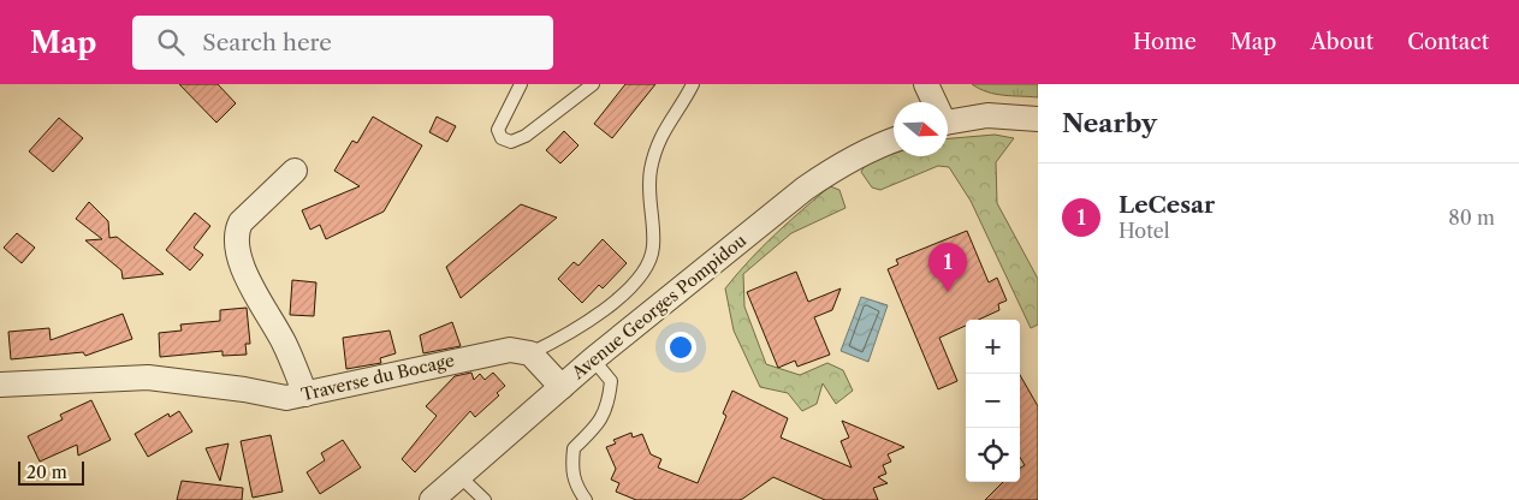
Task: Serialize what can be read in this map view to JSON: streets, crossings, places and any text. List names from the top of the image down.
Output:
{
  "streets": {
    "street": ["Avenue Georges Pompidou", "Traverse du Bocage"]
  },
  "scale_bar": "20 m",
  "north": "right",
  "page": {
    "header": "Map",
    "search": "Search here",
    "nav": [
      "Home",
      "Map",
      "About",
      "Contact"
    ],
    "heading": "Nearby",
    "list": [
      {
        "mark": "1",
        "name": "LeCesar",
        "note": "Hotel",
        "value": "80 m"
      }
    ],
    "pins": "1",
    "map_buttons": ["+", "−"],
    "scale": "20 m"
  }
}
